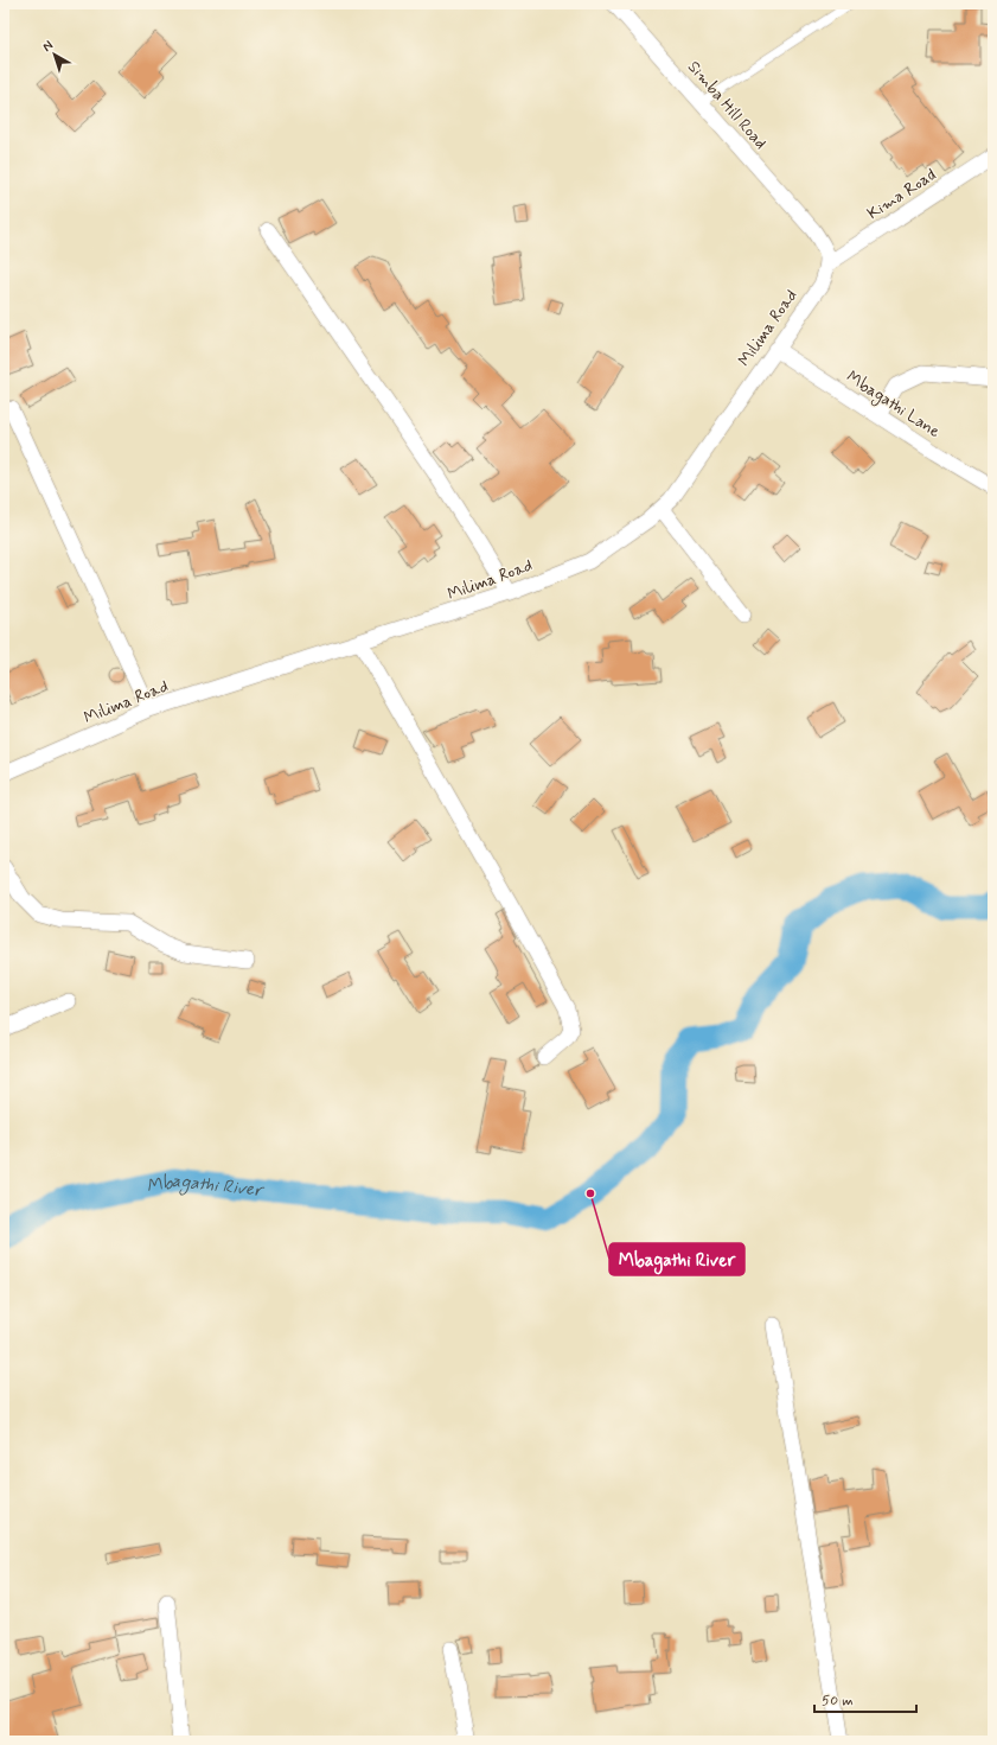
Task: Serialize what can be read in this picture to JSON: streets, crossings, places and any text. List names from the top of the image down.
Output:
{
  "streets": {
    "street": [
      "Simba Hill Road",
      "Kima Road",
      "Milima Road",
      "Mbagathi Lane"
    ]
  },
  "crossings": [
    ["Simba Hill Road", "Kima Road"],
    ["Simba Hill Road", "Milima Road"],
    ["Kima Road", "Milima Road"],
    ["Milima Road", "Mbagathi Lane"]
  ],
  "water": ["Mbagathi River"],
  "places": ["Mbagathi River"],
  "scale_bar": "50 m",
  "north": "top left"
}
